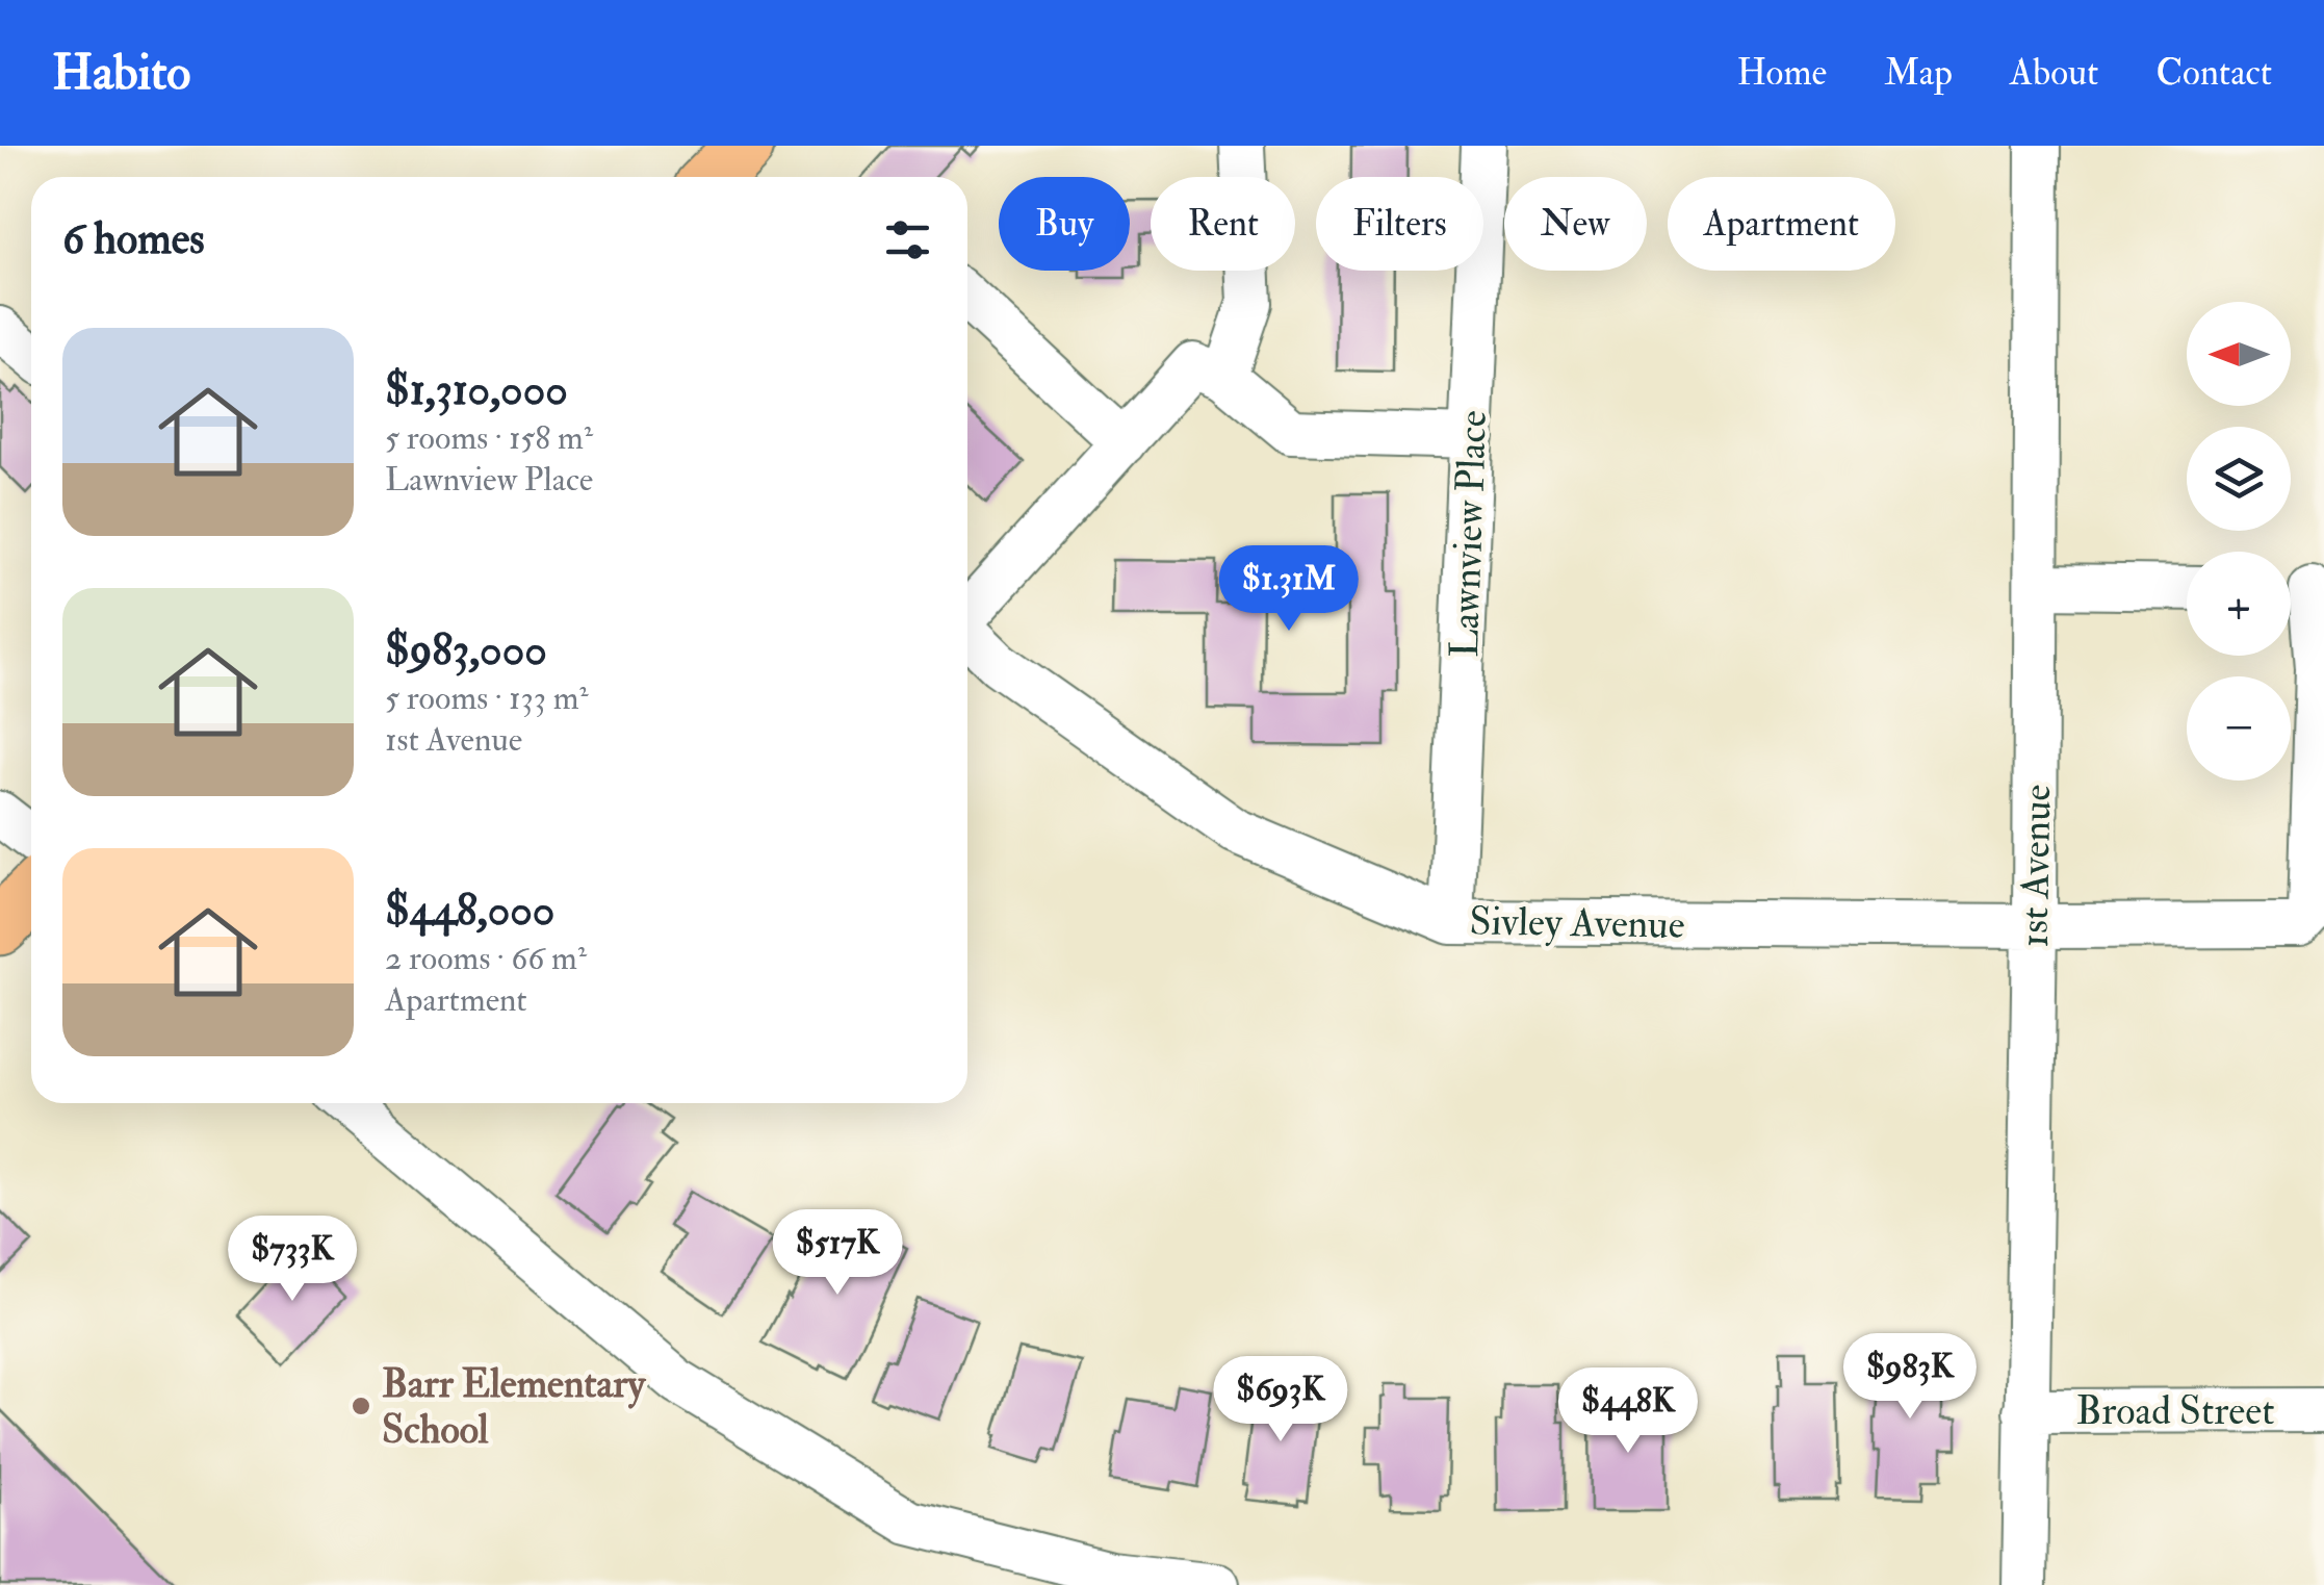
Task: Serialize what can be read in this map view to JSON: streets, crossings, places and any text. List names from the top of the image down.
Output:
{
  "streets": {
    "street": [
      "Lawnview Place",
      "1st Avenue",
      "Sivley Avenue",
      "Broad Street"
    ]
  },
  "crossings": [
    ["Lawnview Place", "Sivley Avenue"],
    ["1st Avenue", "Sivley Avenue"],
    ["1st Avenue", "Broad Street"]
  ],
  "places": ["Barr Elementary School"],
  "north": "left",
  "page": {
    "header": "Habito",
    "nav": [
      "Home",
      "Map",
      "About",
      "Contact"
    ],
    "chip": [
      "Buy",
      "Rent",
      "Filters",
      "New",
      "Apartment"
    ],
    "heading": "6 homes",
    "map_buttons": ["+", "−"],
    "list": [
      {
        "name": "$1,310,000",
        "note": "5 rooms · 158 m² · Lawnview Place"
      },
      {
        "name": "$983,000",
        "note": "5 rooms · 133 m² · 1st Avenue"
      },
      {
        "name": "$448,000",
        "note": "2 rooms · 66 m² · Apartment"
      }
    ],
    "price": [
      "$1.31M",
      "$517K",
      "$733K",
      "$983K",
      "$693K",
      "$448K"
    ]
  }
}
